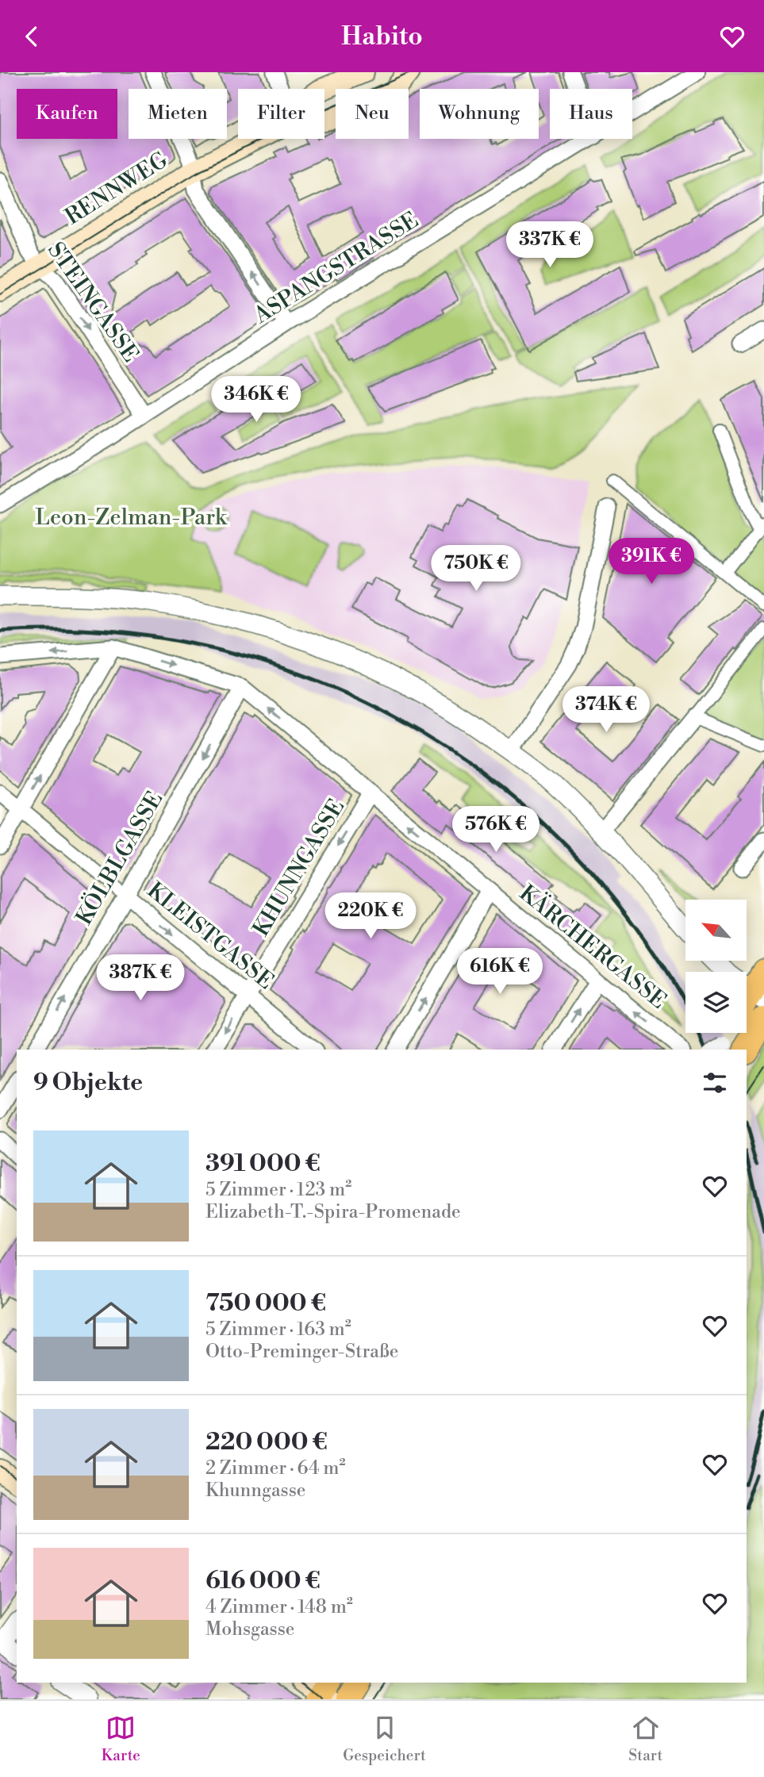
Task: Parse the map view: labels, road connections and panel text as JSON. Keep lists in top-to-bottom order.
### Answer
{
  "streets": {
    "main road": ["RENNWEG"],
    "street": [
      "ASPANGSTRASSE",
      "STEINGASSE",
      "KÖLBLGASSE",
      "KHUNNGASSE",
      "KLEISTGASSE",
      "KÄRCHERGASSE"
    ]
  },
  "crossings": [
    ["RENNWEG", "STEINGASSE"],
    ["ASPANGSTRASSE", "STEINGASSE"],
    ["KÖLBLGASSE", "KLEISTGASSE"],
    ["KÖLBLGASSE", "KÄRCHERGASSE"],
    ["KHUNNGASSE", "KLEISTGASSE"],
    ["KHUNNGASSE", "KÄRCHERGASSE"]
  ],
  "one_way": ["STEINGASSE", "KHUNNGASSE", "KLEISTGASSE"],
  "parks": ["Leon-Zelman-Park"],
  "north": "top left",
  "page": {
    "header": "Habito",
    "chip": [
      "Kaufen",
      "Mieten",
      "Filter",
      "Neu",
      "Wohnung",
      "Haus"
    ],
    "price": [
      "337K €",
      "346K €",
      "391K €",
      "750K €",
      "374K €",
      "576K €",
      "220K €",
      "616K €",
      "387K €"
    ],
    "heading": "9 Objekte",
    "list": [
      {
        "name": "391 000 €",
        "note": "5 Zimmer · 123 m² · Elizabeth-T.-Spira-Promenade"
      },
      {
        "name": "750 000 €",
        "note": "5 Zimmer · 163 m² · Otto-Preminger-Straße"
      },
      {
        "name": "220 000 €",
        "note": "2 Zimmer · 64 m² · Khunngasse"
      },
      {
        "name": "616 000 €",
        "note": "4 Zimmer · 148 m² · Mohsgasse"
      }
    ],
    "tabs": ["Karte", "Gespeichert", "Start"]
  }
}
